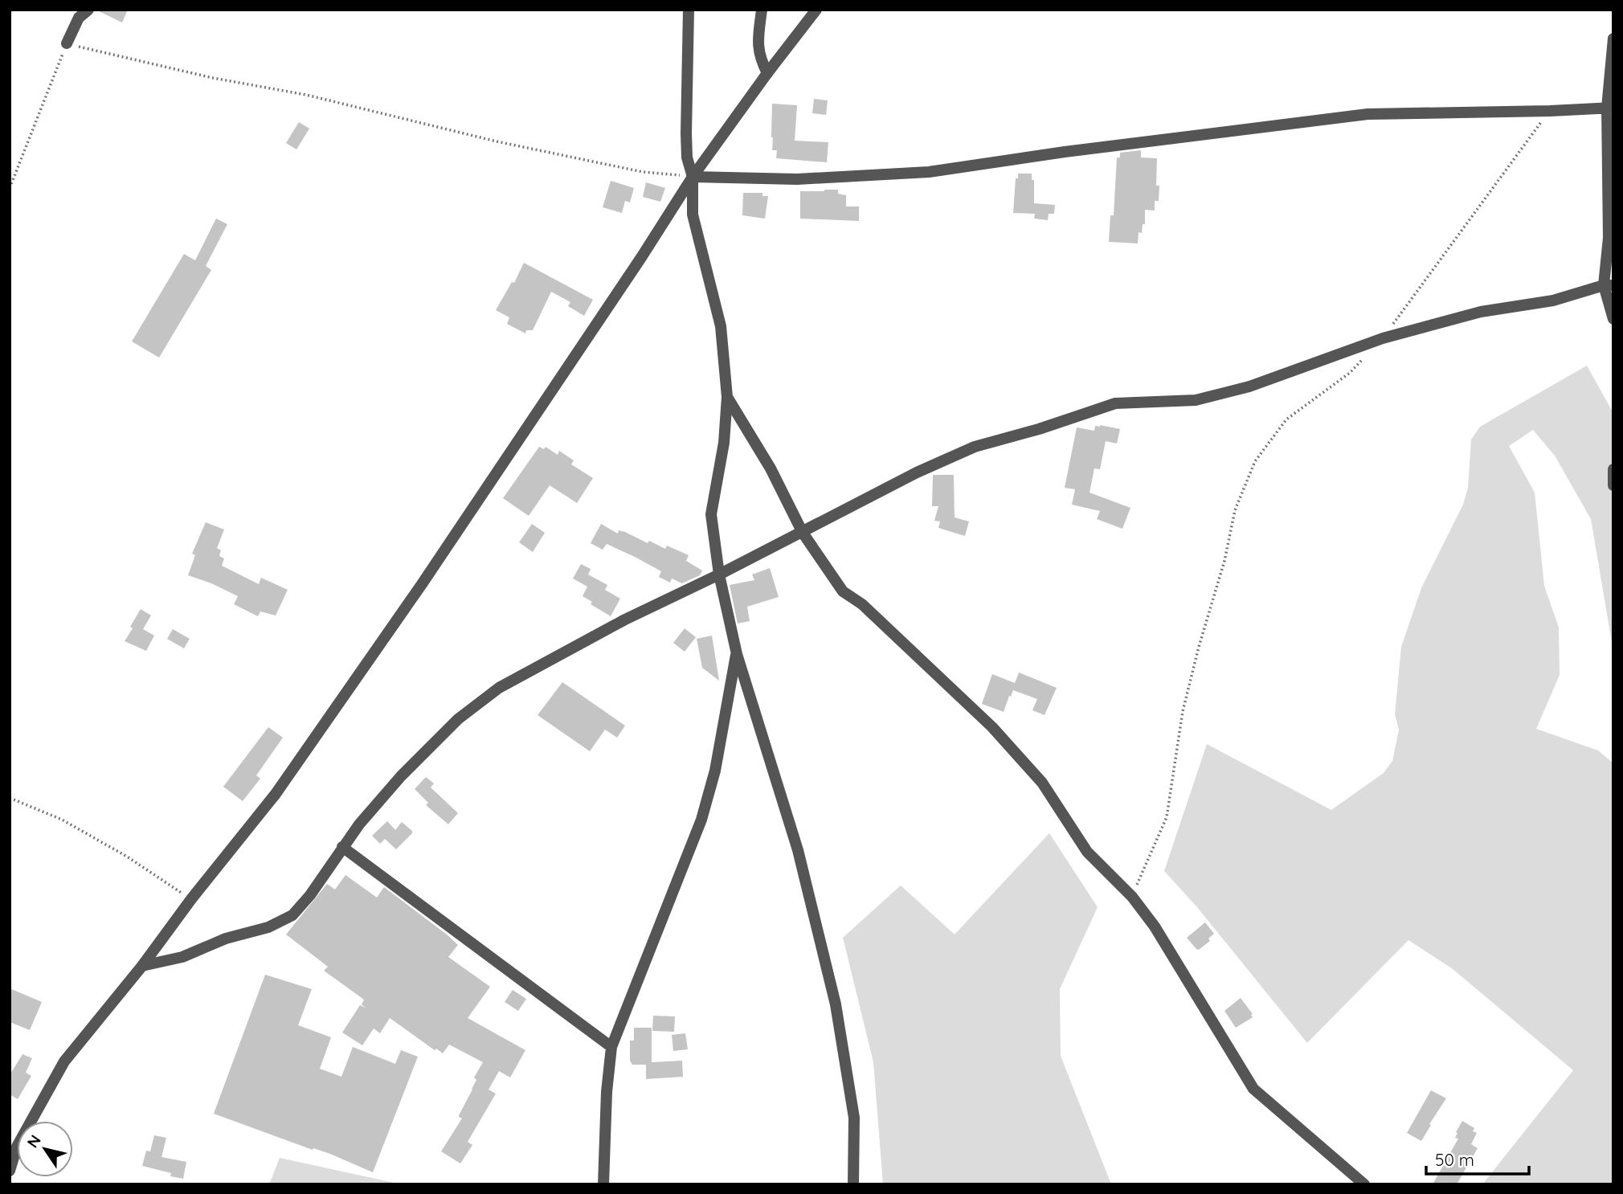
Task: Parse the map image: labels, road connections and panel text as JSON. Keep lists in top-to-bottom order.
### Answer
{
  "scale_bar": "50 m",
  "north": "top left"
}
